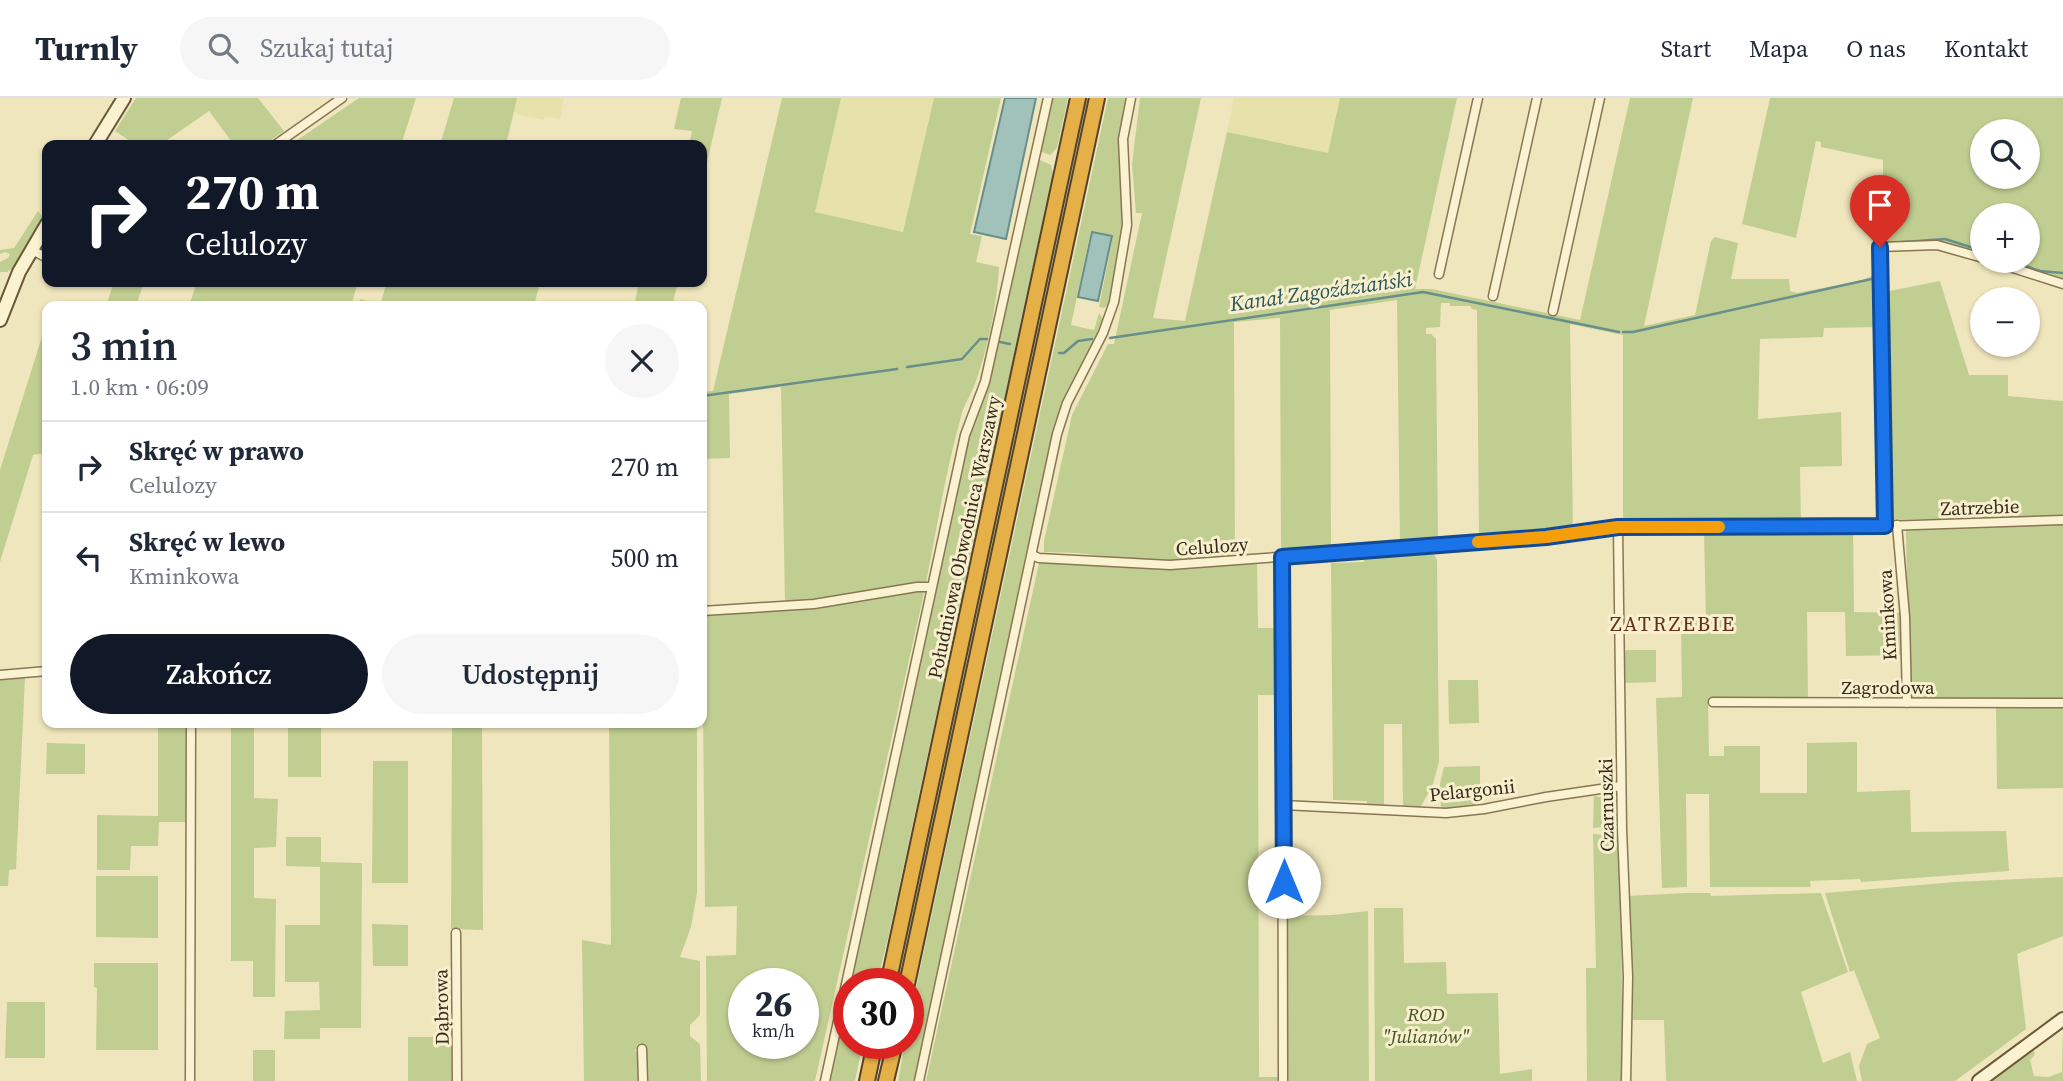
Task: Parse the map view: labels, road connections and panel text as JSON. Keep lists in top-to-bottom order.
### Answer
{
  "streets": {
    "highway": ["Południowa Obwodnica Warszawy"],
    "street": [
      "Zatrzebie",
      "Celulozy",
      "Kminkowa",
      "Zagrodowa",
      "Pelargonii",
      "Czarnuszki",
      "Dąbrowa"
    ]
  },
  "crossings": [
    ["Zatrzebie", "Celulozy"],
    ["Zatrzebie", "Kminkowa"],
    ["Celulozy", "Kminkowa"],
    ["Celulozy", "Czarnuszki"],
    ["Kminkowa", "Zagrodowa"],
    ["Pelargonii", "Czarnuszki"]
  ],
  "districts": ["ZATRZEBIE"],
  "water": ["Kanał Zagoździański"],
  "parks": ["ROD \"Julianów\""],
  "page": {
    "header": "Turnly",
    "search": "Szukaj tutaj",
    "nav": [
      "Start",
      "Mapa",
      "O nas",
      "Kontakt"
    ],
    "map_buttons": ["+", "−"],
    "turn": ["270 m", "Celulozy"],
    "heading": ["3 min", "1.0 km · 06:09"],
    "list": [
      {
        "name": "Skręć w prawo",
        "note": "Celulozy",
        "value": "270 m"
      },
      {
        "name": "Skręć w lewo",
        "note": "Kminkowa",
        "value": "500 m"
      }
    ],
    "buttons": ["Zakończ", "Udostępnij"],
    "speed": "26 km/h",
    "limit": "30"
  }
}
